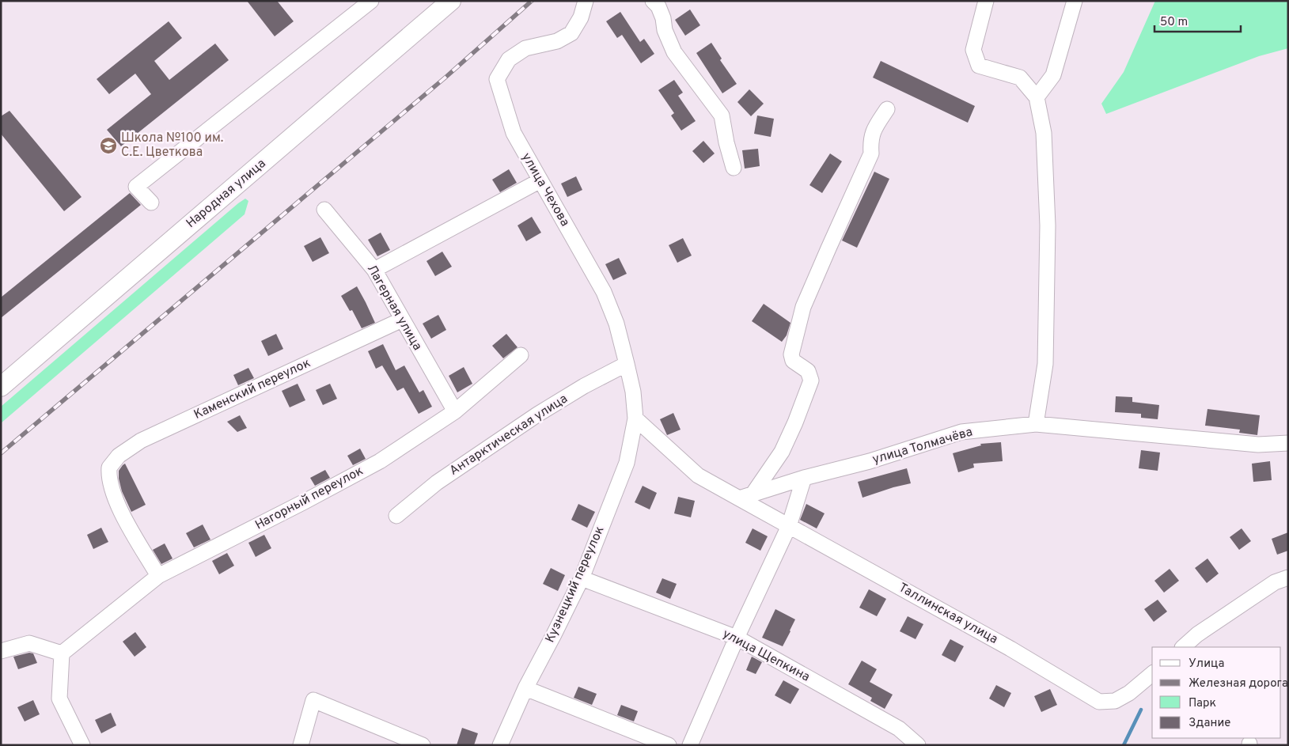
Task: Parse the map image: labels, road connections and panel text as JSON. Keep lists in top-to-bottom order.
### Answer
{
  "streets": {
    "main road": ["Народная улица"],
    "street": [
      "улица Чехова",
      "Лагерная улица",
      "Каменский переулок",
      "Антарктическая улица",
      "улица Толмачёва",
      "Нагорный переулок",
      "Кузнецкий переулок",
      "Таллинская улица",
      "улица Щепкина"
    ]
  },
  "crossings": [
    ["улица Чехова", "Антарктическая улица"],
    ["улица Чехова", "Кузнецкий переулок"],
    ["Лагерная улица", "Каменский переулок"],
    ["Лагерная улица", "Нагорный переулок"],
    ["Каменский переулок", "Нагорный переулок"],
    ["улица Толмачёва", "Таллинская улица"],
    ["Кузнецкий переулок", "улица Щепкина"]
  ],
  "places": {
    "school or university": ["Школа №100 им. С.Е. Цветкова"]
  },
  "legend": [
    "Улица",
    "Железная дорога",
    "Парк",
    "Здание"
  ],
  "scale_bar": "50 m"
}
